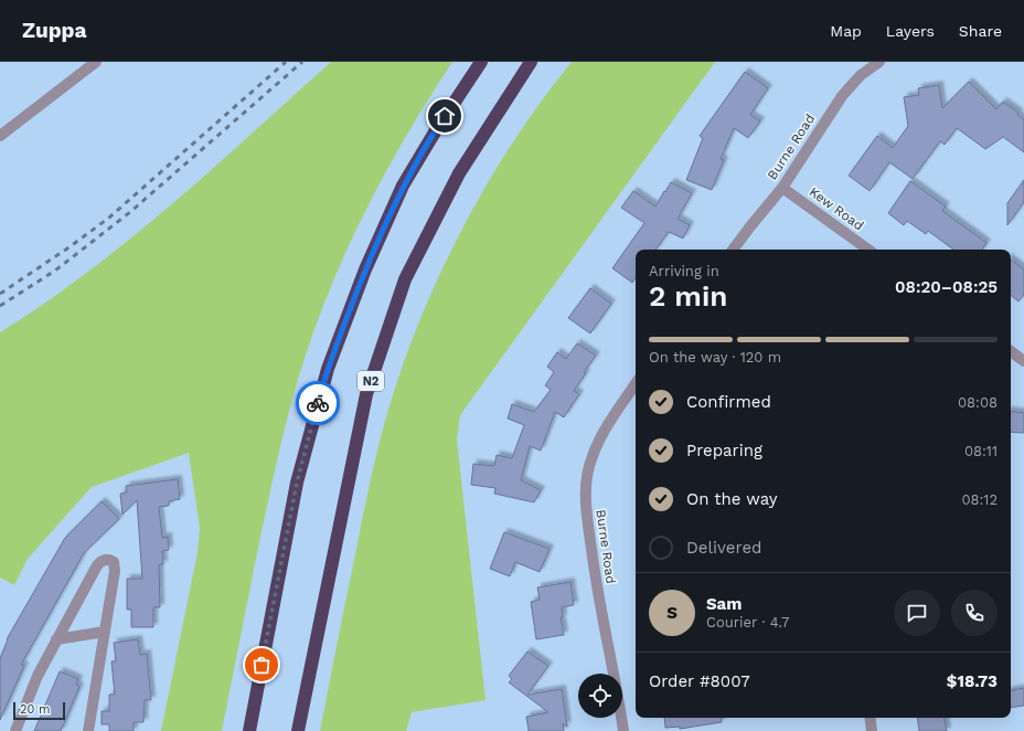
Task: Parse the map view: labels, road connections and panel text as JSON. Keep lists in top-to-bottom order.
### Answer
{
  "streets": {
    "highway": ["N2"],
    "street": ["Burne Road", "Kew Road"]
  },
  "crossings": [
    ["Burne Road", "Kew Road"]
  ],
  "scale_bar": "20 m",
  "page": {
    "header": "Zuppa",
    "nav": ["Map", "Layers", "Share"],
    "heading": ["2 min", "Arriving in", "08:20–08:25"],
    "panel": [
      "Sam",
      "Courier · 4.7",
      "Order #8007",
      "$18.73"
    ],
    "bar": "On the way · 120 m",
    "list": [
      ["Confirmed", "08:08"],
      ["Preparing", "08:11"],
      ["On the way", "08:12"],
      "Delivered"
    ],
    "round": "S",
    "scale": "20 m"
  }
}
